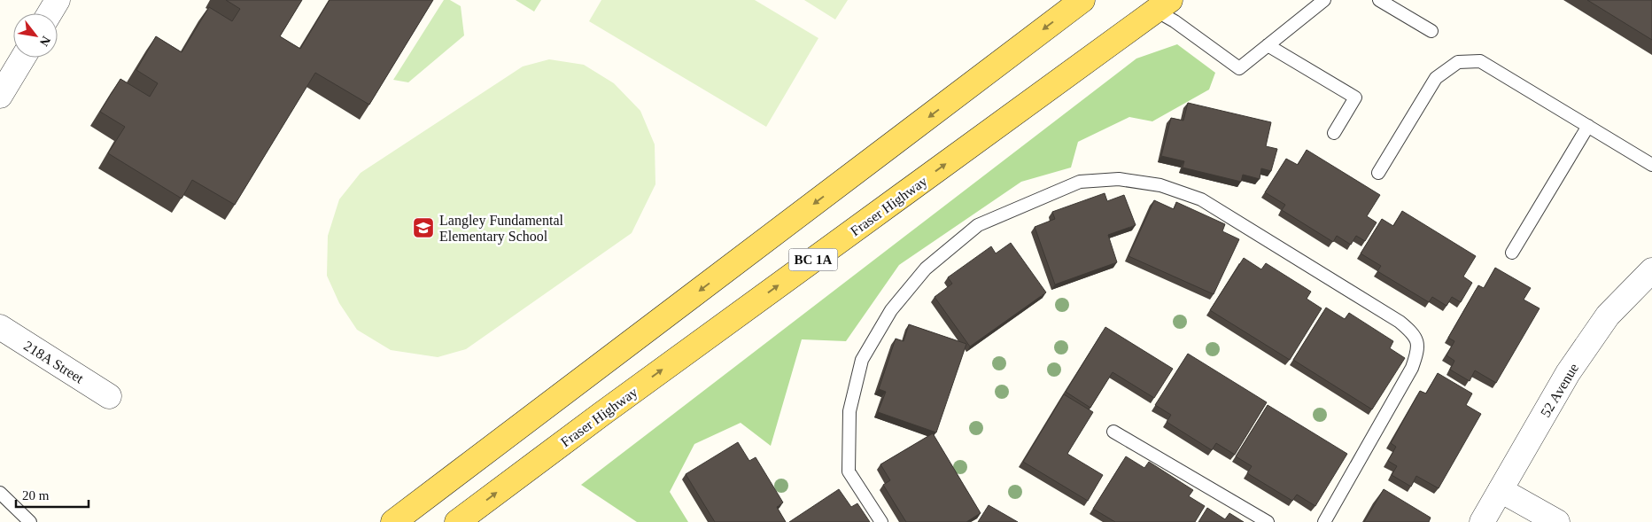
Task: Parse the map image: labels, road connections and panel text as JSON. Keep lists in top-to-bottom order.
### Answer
{
  "streets": {
    "main road": ["Fraser Highway", "BC 1A"],
    "street": ["218A Street", "52 Avenue"]
  },
  "places": {
    "school or university": ["Langley Fundamental Elementary School"]
  },
  "scale_bar": "20 m",
  "north": "bottom right"
}
